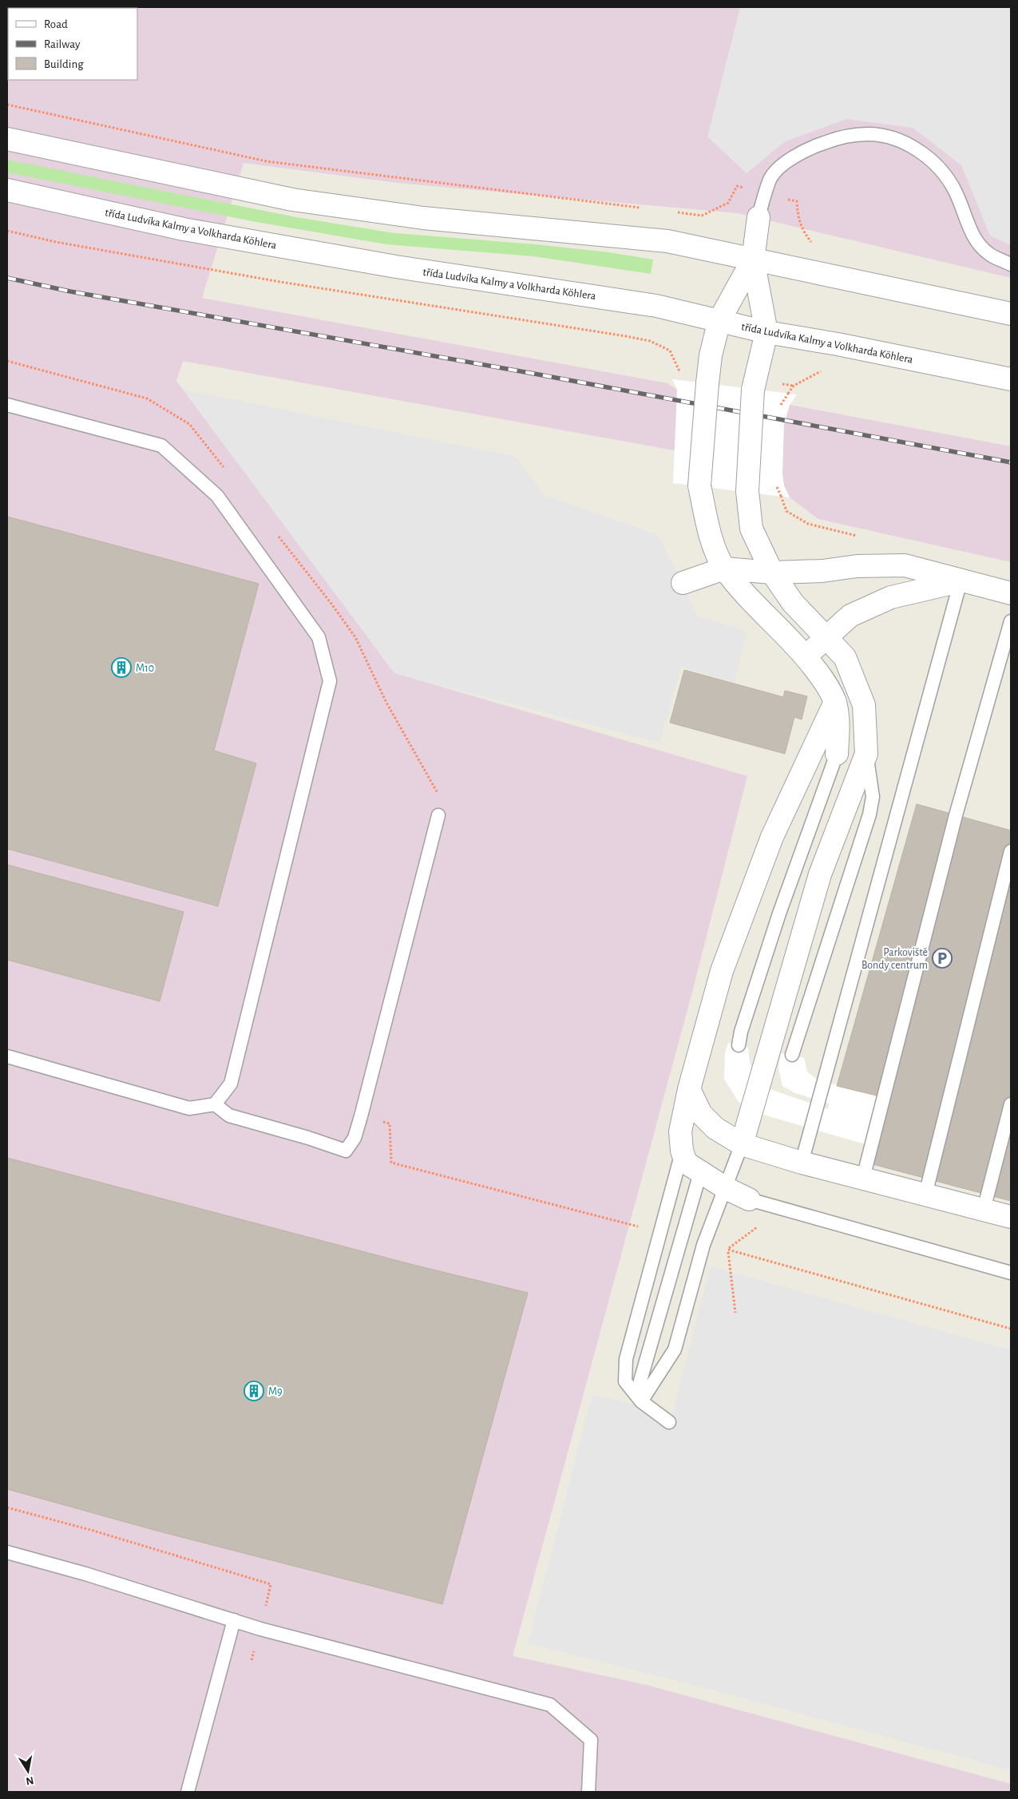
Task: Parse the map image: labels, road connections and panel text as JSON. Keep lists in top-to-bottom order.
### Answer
{
  "streets": {
    "street": ["třída Ludvíka Kalmy a Volkharda Köhlera"]
  },
  "places": {
    "building": ["M10", "M9"],
    "parking": ["Parkoviště Bondy centrum"]
  },
  "legend": ["Road", "Railway", "Building"],
  "north": "bottom"
}
